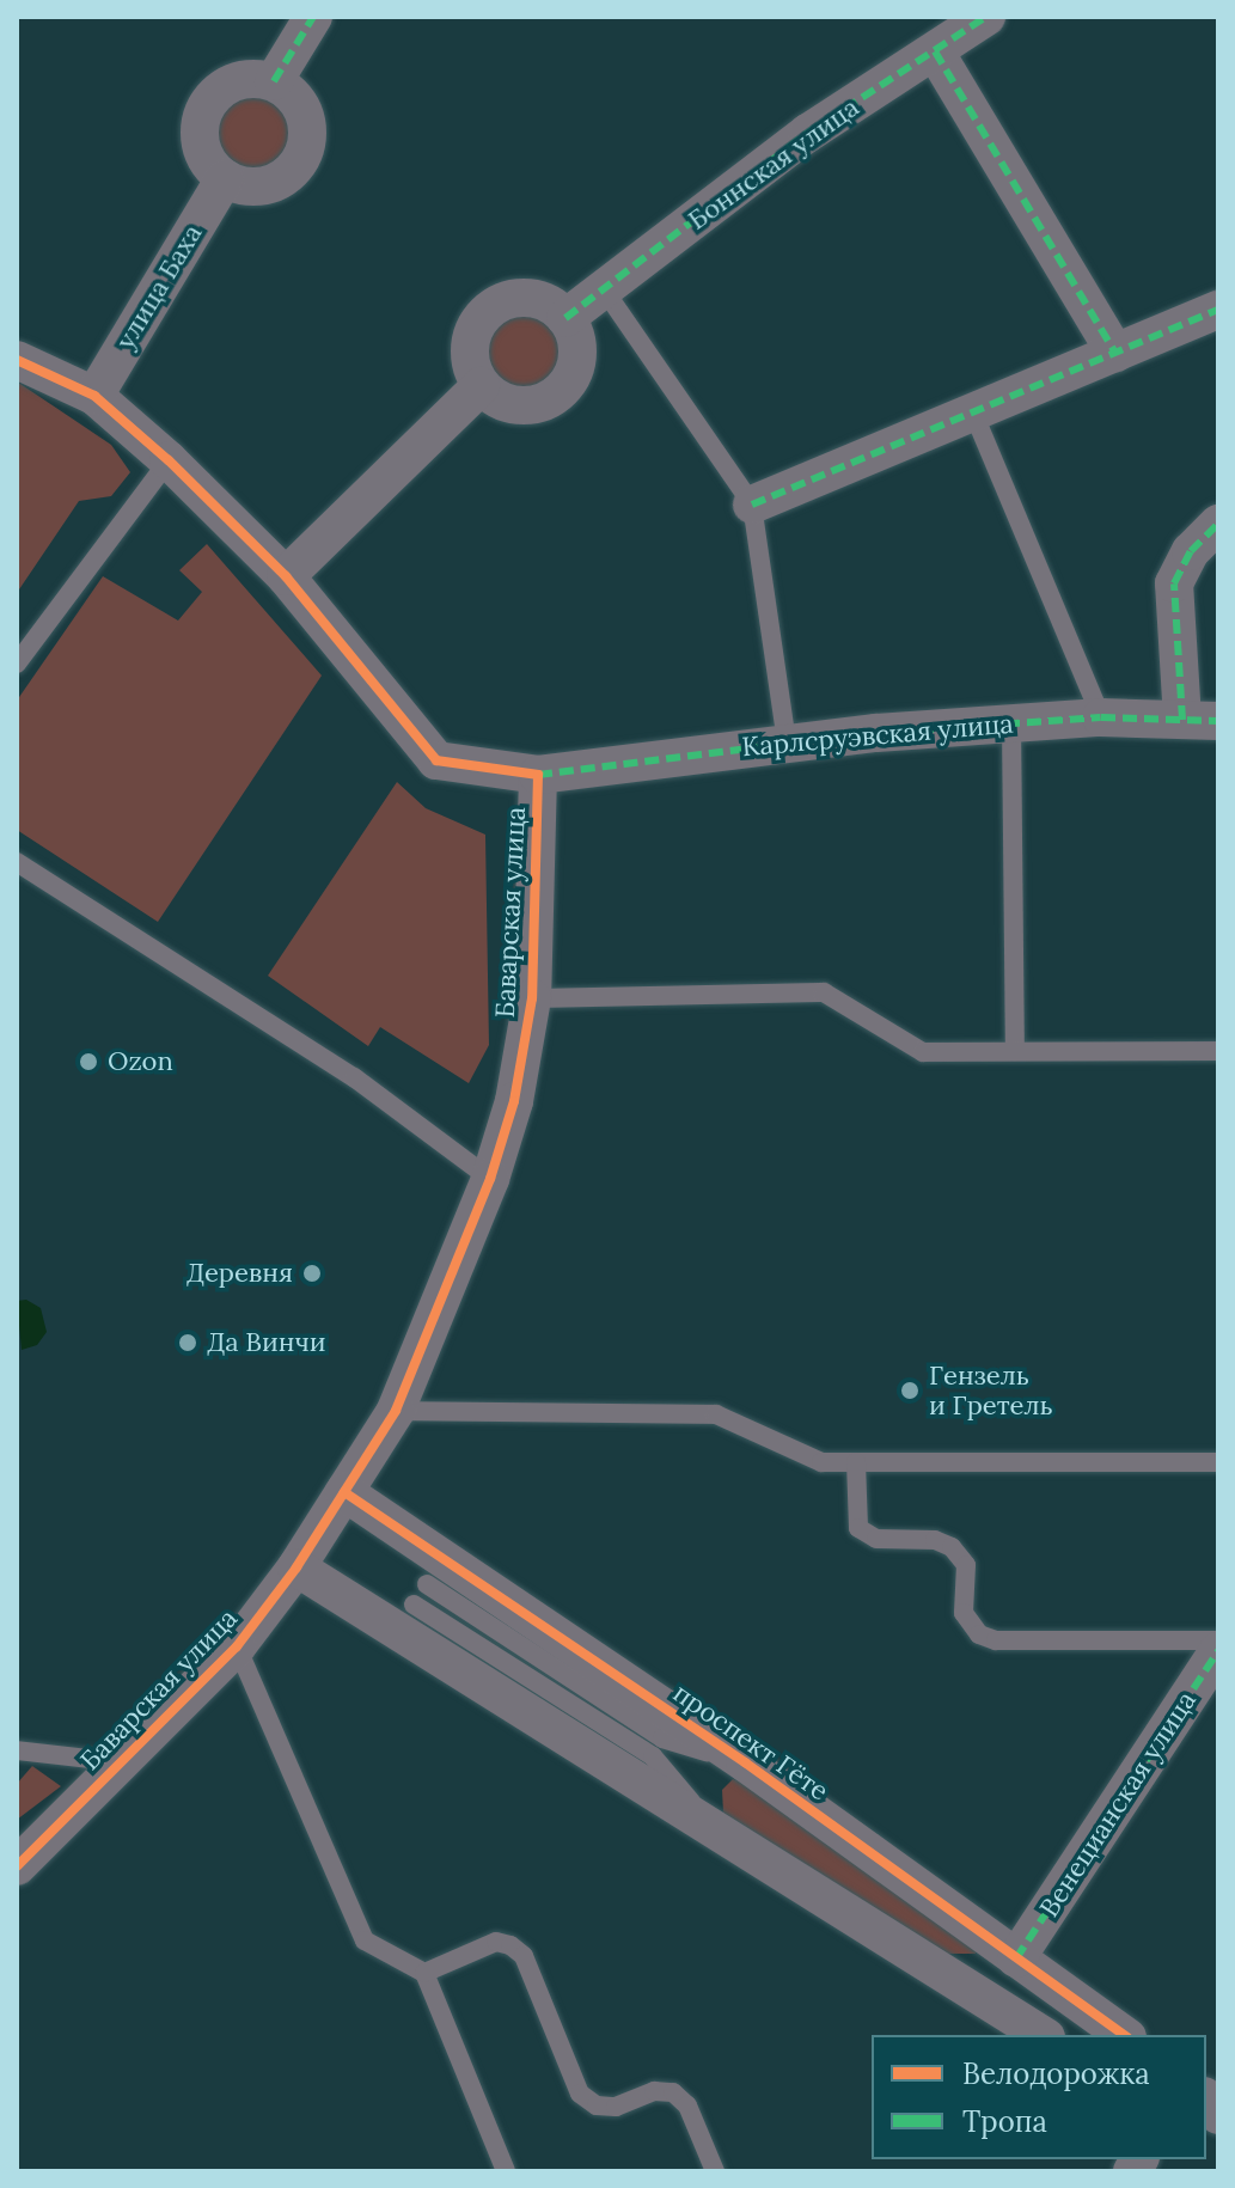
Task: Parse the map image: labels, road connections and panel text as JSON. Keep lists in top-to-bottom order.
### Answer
{
  "streets": {
    "street": [
      "Боннская улица",
      "улица Баха",
      "Карлсруэвская улица",
      "Баварская улица",
      "проспект Гёте",
      "Венецианская улица"
    ]
  },
  "crossings": [
    ["улица Баха", "Баварская улица"],
    ["Карлсруэвская улица", "Баварская улица"],
    ["Баварская улица", "проспект Гёте"],
    ["проспект Гёте", "Венецианская улица"]
  ],
  "places": [
    "Ozon",
    "Деревня",
    "Да Винчи",
    "Гензель и Гретель"
  ],
  "legend": ["Велодорожка", "Тропа"]
}
